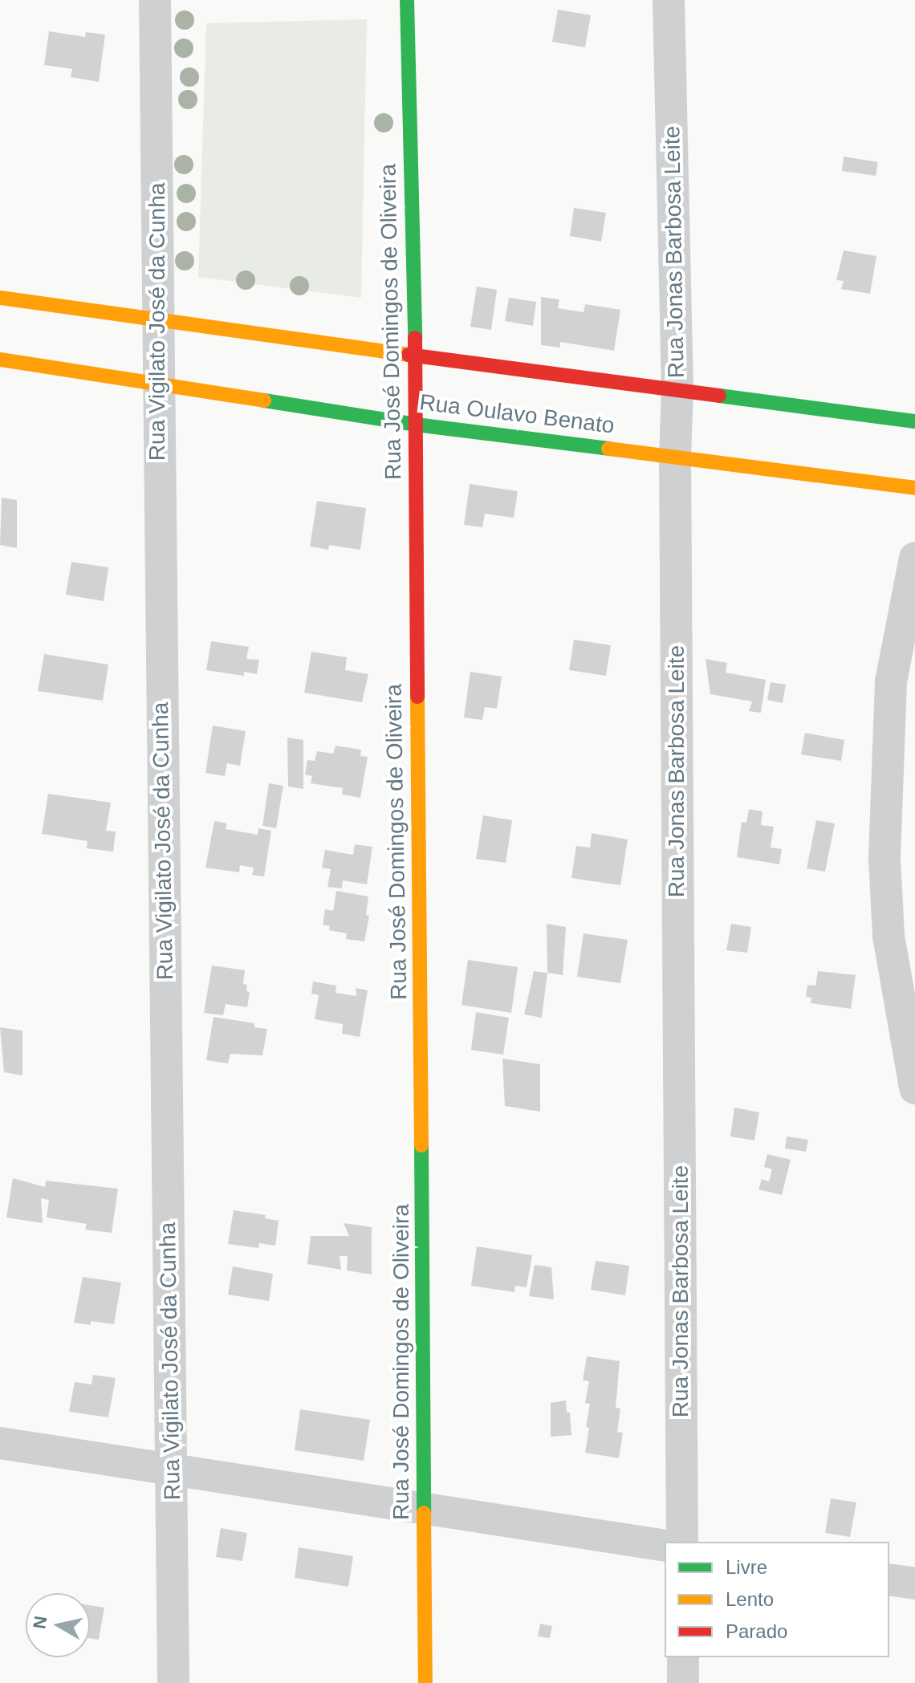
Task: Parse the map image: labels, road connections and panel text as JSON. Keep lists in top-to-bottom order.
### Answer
{
  "streets": {
    "street": [
      "Rua Jonas Barbosa Leite",
      "Rua Vigilato José da Cunha",
      "Rua José Domingos de Oliveira",
      "Rua Oulavo Benato"
    ]
  },
  "crossings": [
    ["Rua Jonas Barbosa Leite", "Rua Oulavo Benato"],
    ["Rua Vigilato José da Cunha", "Rua Oulavo Benato"],
    ["Rua José Domingos de Oliveira", "Rua Oulavo Benato"]
  ],
  "legend": ["Livre", "Lento", "Parado"],
  "north": "left"
}
